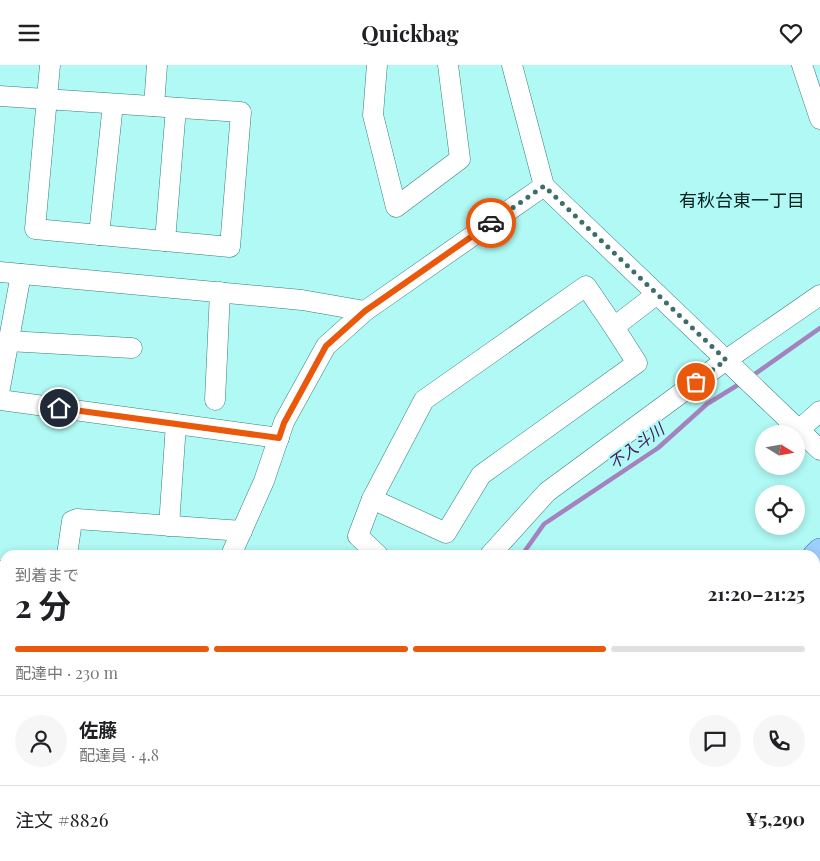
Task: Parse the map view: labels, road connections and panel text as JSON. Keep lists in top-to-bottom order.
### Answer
{
  "districts": ["有秋台東一丁目"],
  "water": ["不入斗川"],
  "north": "right",
  "page": {
    "header": "Quickbag",
    "heading": ["2 分", "到着まで", "21:20–21:25"],
    "panel": [
      "佐藤",
      "配達員 · 4.8",
      "注文 #8826",
      "¥5,290"
    ],
    "bar": "配達中 · 230 m"
  }
}
